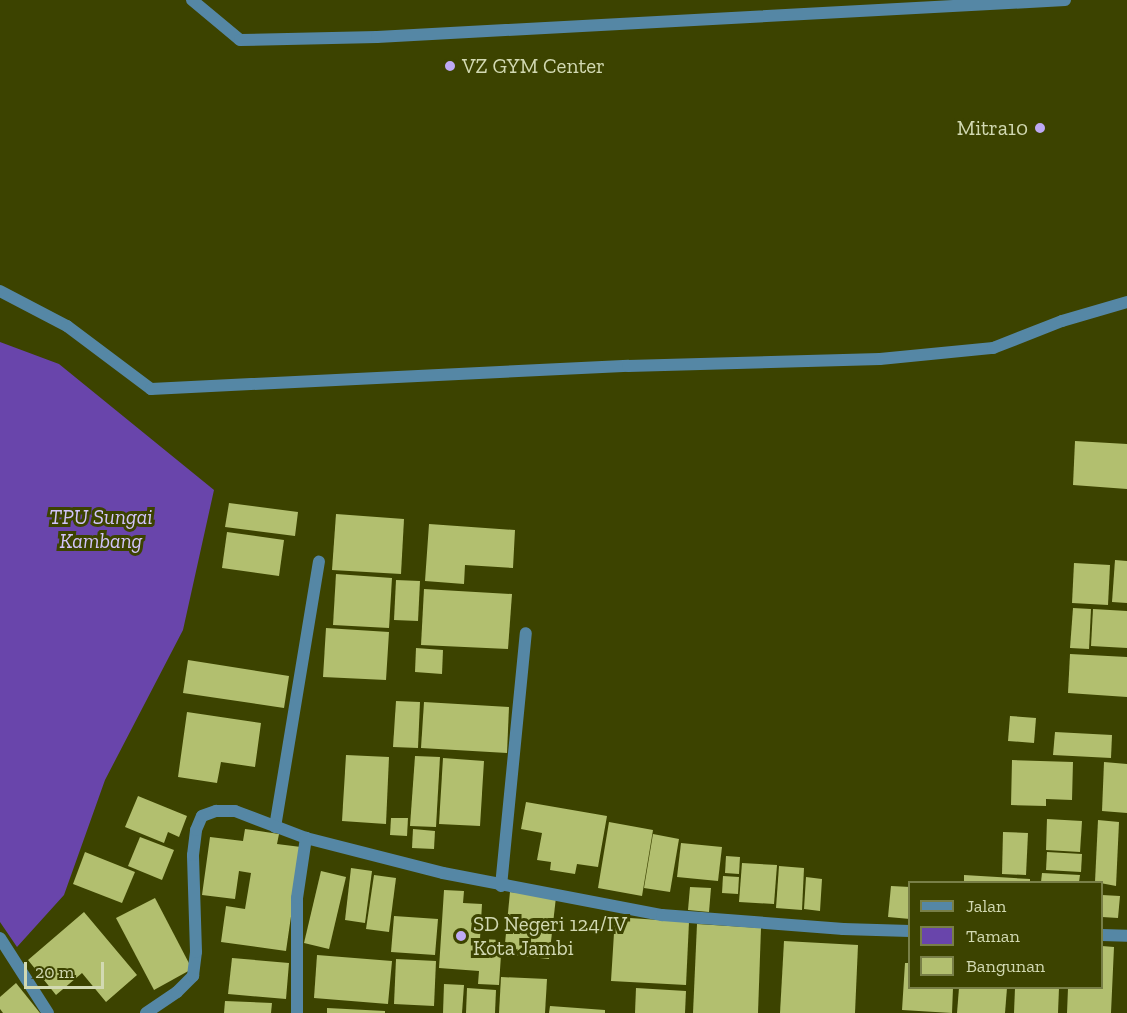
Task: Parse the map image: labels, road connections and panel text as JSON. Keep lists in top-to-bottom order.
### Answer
{
  "parks": ["TPU Sungai Kambang"],
  "places": ["VZ GYM Center", "Mitra10", "SD Negeri 124/IV Kota Jambi"],
  "legend": ["Jalan", "Taman", "Bangunan"],
  "scale_bar": "20 m"
}
